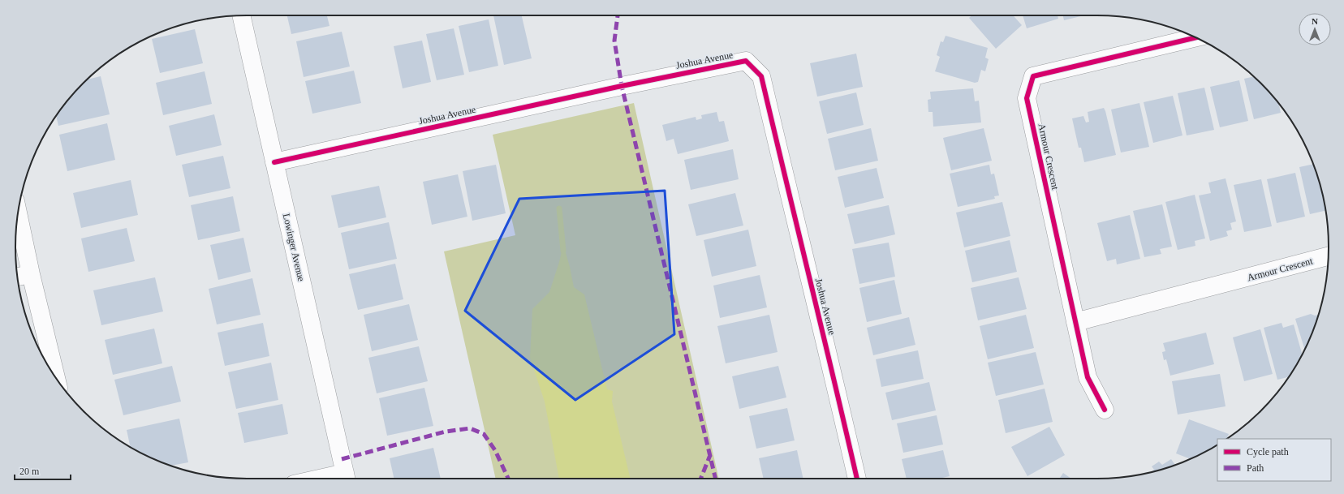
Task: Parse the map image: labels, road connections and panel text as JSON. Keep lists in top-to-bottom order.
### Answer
{
  "streets": {
    "street": ["Joshua Avenue", "Armour Crescent", "Lowinger Avenue"]
  },
  "crossings": [
    ["Joshua Avenue", "Lowinger Avenue"]
  ],
  "legend": ["Cycle path", "Path"],
  "scale_bar": "20 m",
  "north": "top"
}
